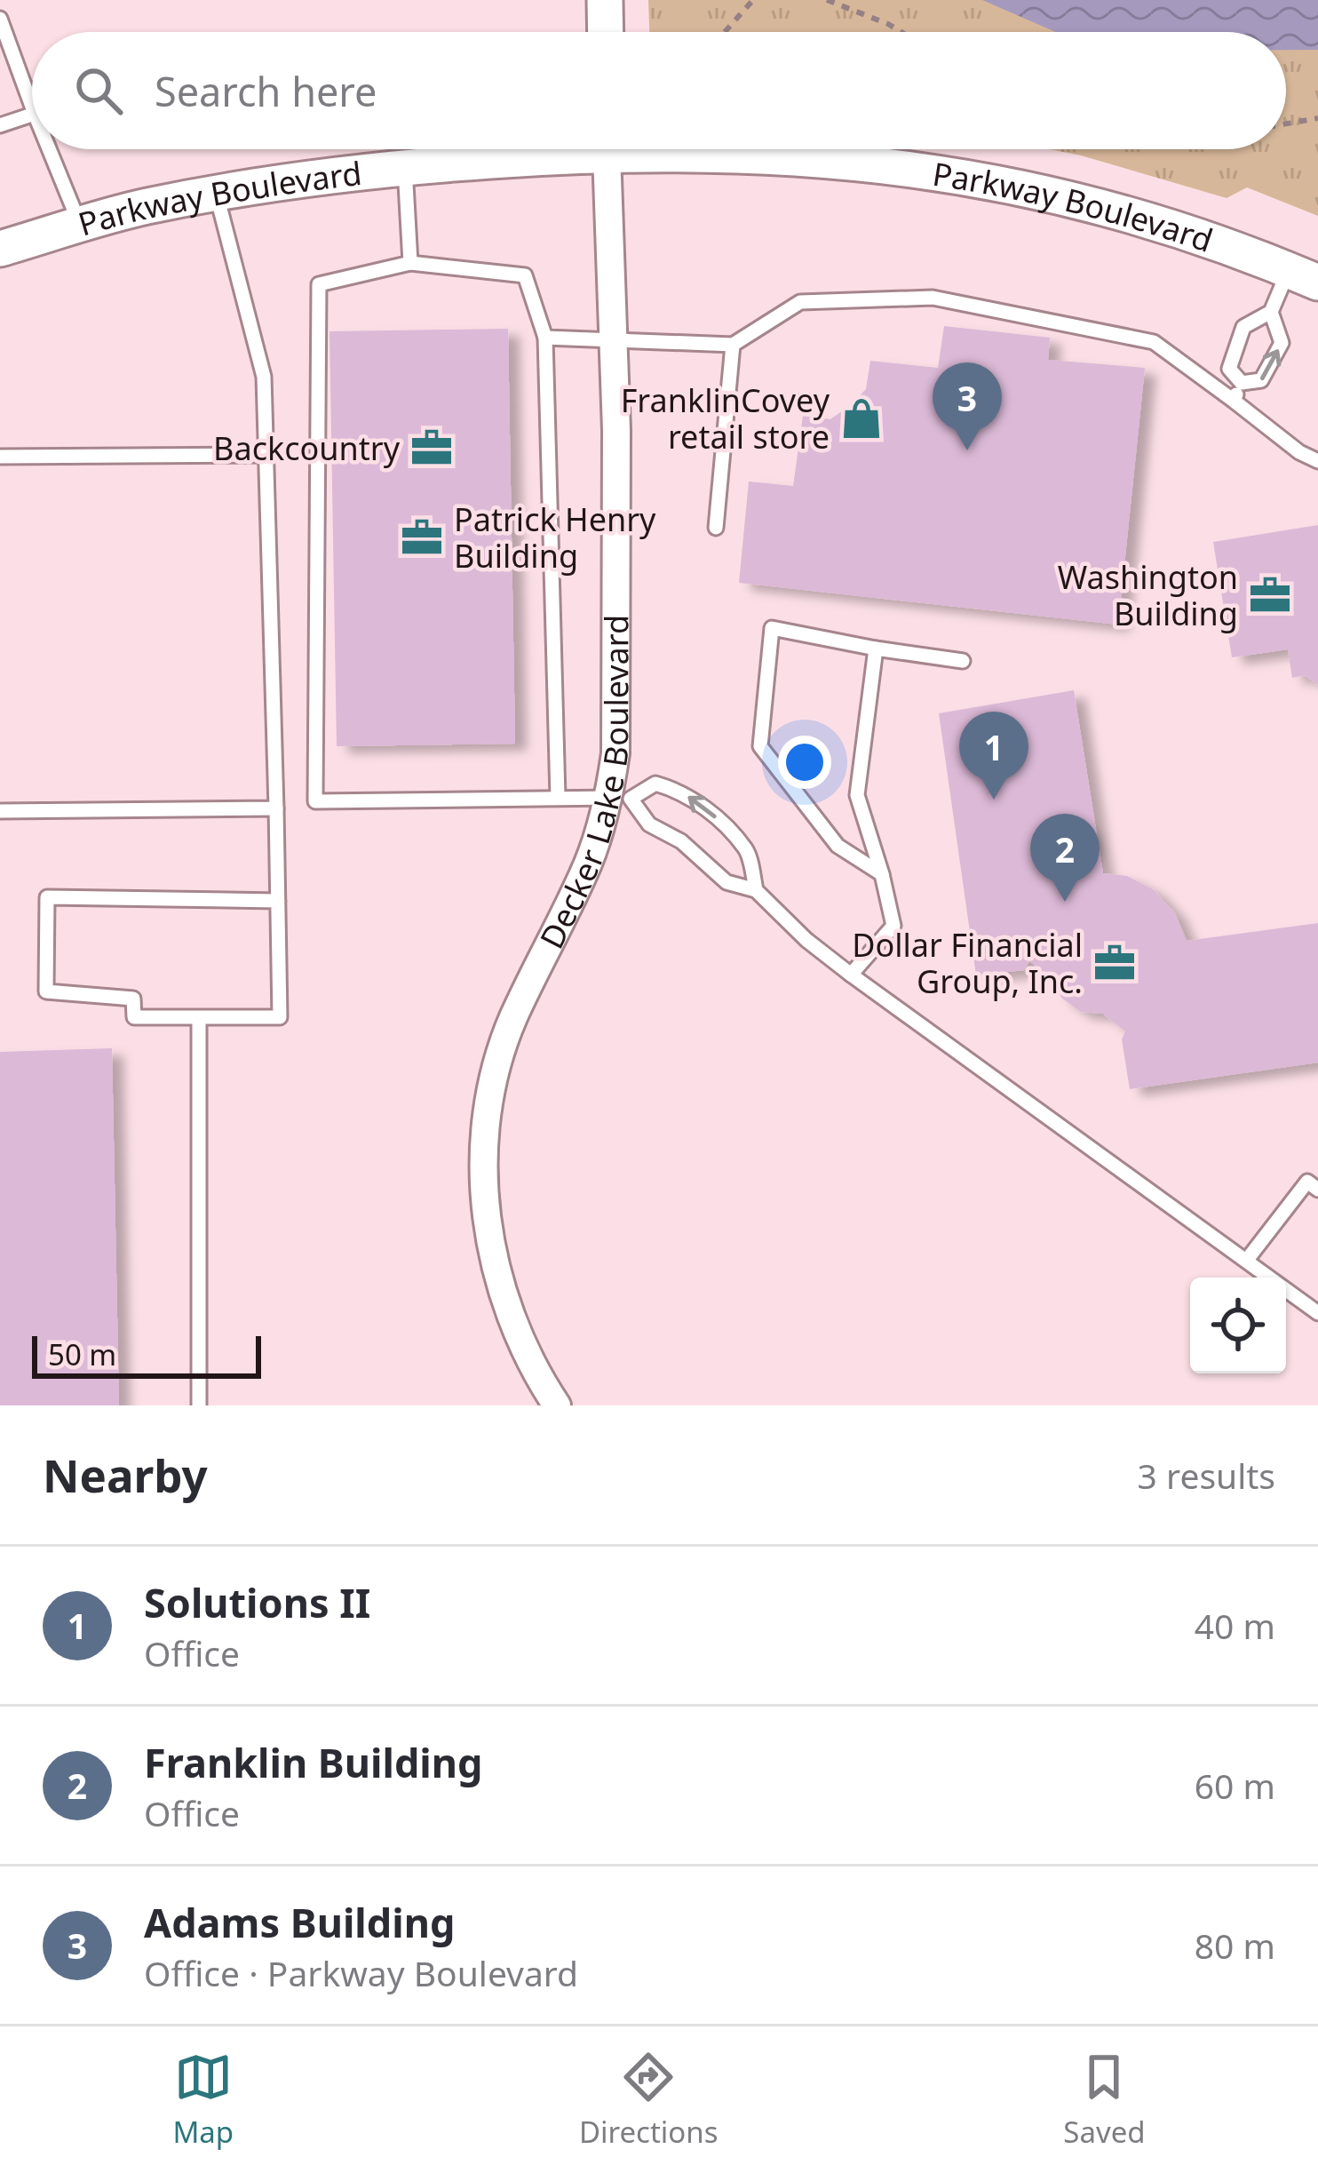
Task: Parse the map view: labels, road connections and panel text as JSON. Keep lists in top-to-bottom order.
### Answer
{
  "streets": {
    "street": ["Parkway Boulevard", "Decker Lake Boulevard"]
  },
  "places": {
    "shop": ["FranklinCovey retail store"],
    "office": [
      "Backcountry",
      "Patrick Henry Building",
      "Washington Building",
      "Dollar Financial Group, Inc."
    ]
  },
  "scale_bar": "50 m",
  "page": {
    "search": "Search here",
    "pins": ["3", "1", "2"],
    "scale": "50 m",
    "heading": ["Nearby", "3 results"],
    "list": [
      {
        "mark": "1",
        "name": "Solutions II",
        "note": "Office",
        "value": "40 m"
      },
      {
        "mark": "2",
        "name": "Franklin Building",
        "note": "Office",
        "value": "60 m"
      },
      {
        "mark": "3",
        "name": "Adams Building",
        "note": "Office · Parkway Boulevard",
        "value": "80 m"
      }
    ],
    "nav": ["Map", "Directions", "Saved"]
  }
}
